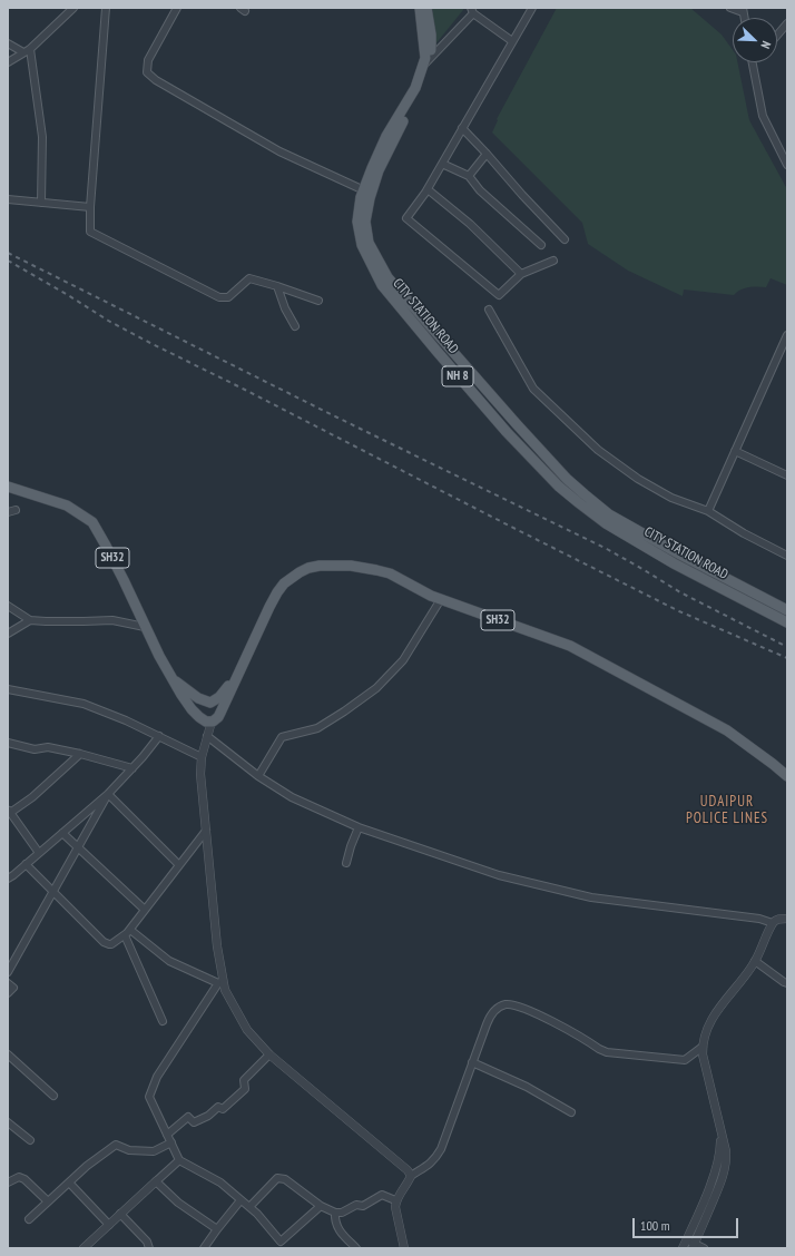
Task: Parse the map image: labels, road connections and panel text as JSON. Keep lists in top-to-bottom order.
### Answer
{
  "streets": {
    "main road": ["CITY STATION ROAD", "NH 8", "SH32"]
  },
  "districts": ["UDAIPUR POLICE LINES"],
  "scale_bar": "100 m",
  "north": "bottom right"
}
